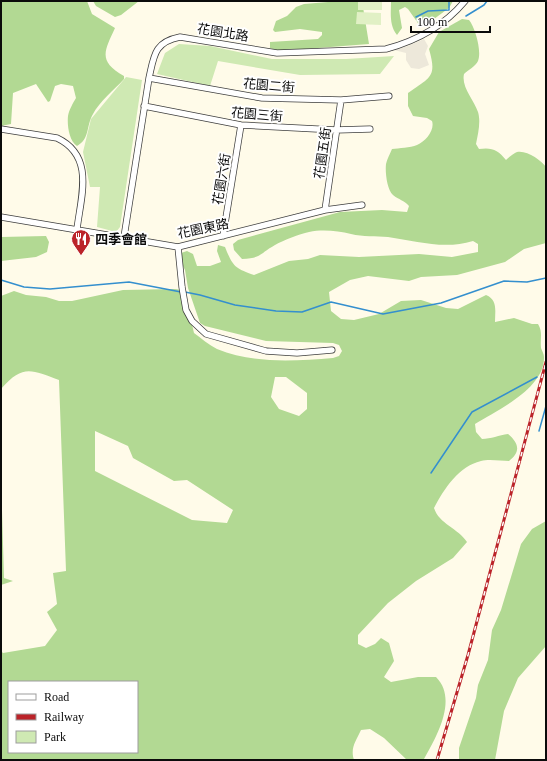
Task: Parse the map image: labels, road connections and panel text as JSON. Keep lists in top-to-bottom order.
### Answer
{
  "streets": {
    "street": [
      "花園北路",
      "花園二街",
      "花園三街",
      "花園五街",
      "花園六街",
      "花園東路"
    ]
  },
  "crossings": [
    ["花園北路", "花園二街"],
    ["花園北路", "花園三街"],
    ["花園北路", "花園東路"],
    ["花園二街", "花園五街"],
    ["花園三街", "花園五街"],
    ["花園三街", "花園六街"],
    ["花園五街", "花園東路"],
    ["花園六街", "花園東路"]
  ],
  "places": {
    "restaurant": ["四季會館"]
  },
  "legend": ["Road", "Railway", "Park"],
  "scale_bar": "100 m"
}
